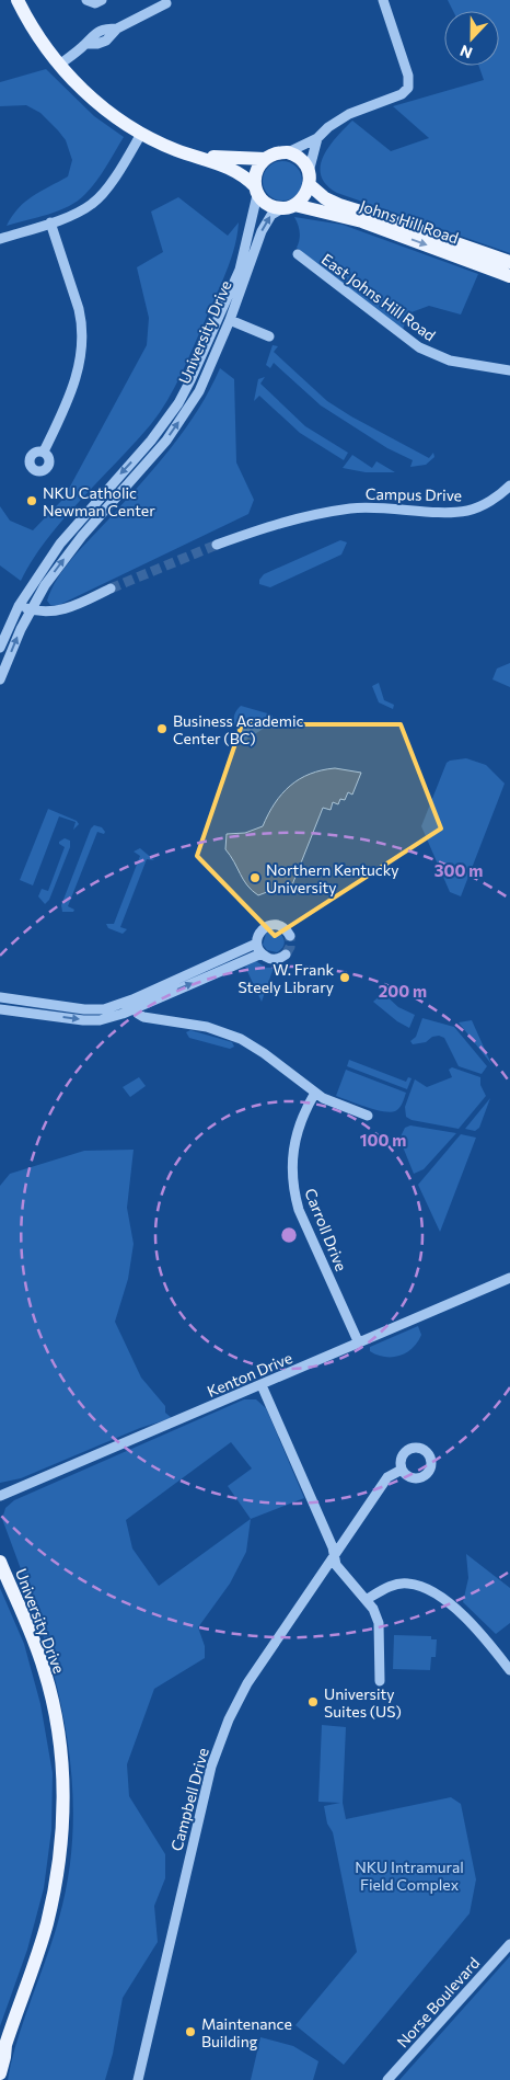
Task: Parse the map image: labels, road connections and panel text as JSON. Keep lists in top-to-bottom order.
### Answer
{
  "streets": {
    "main road": ["Johns Hill Road", "University Drive"],
    "street": [
      "East Johns Hill Road",
      "Campus Drive",
      "Carroll Drive",
      "Kenton Drive",
      "Campbell Drive",
      "Norse Boulevard"
    ]
  },
  "crossings": [
    ["Johns Hill Road", "University Drive"],
    ["Carroll Drive", "Kenton Drive"]
  ],
  "parks": ["NKU Intramural Field Complex"],
  "places": [
    "NKU Catholic Newman Center",
    "Business Academic Center (BC)",
    "Northern Kentucky University",
    "W. Frank Steely Library",
    "University Suites (US)",
    "Maintenance Building"
  ],
  "north": "bottom",
  "rings": ["300 m", "200 m", "100 m"]
}
